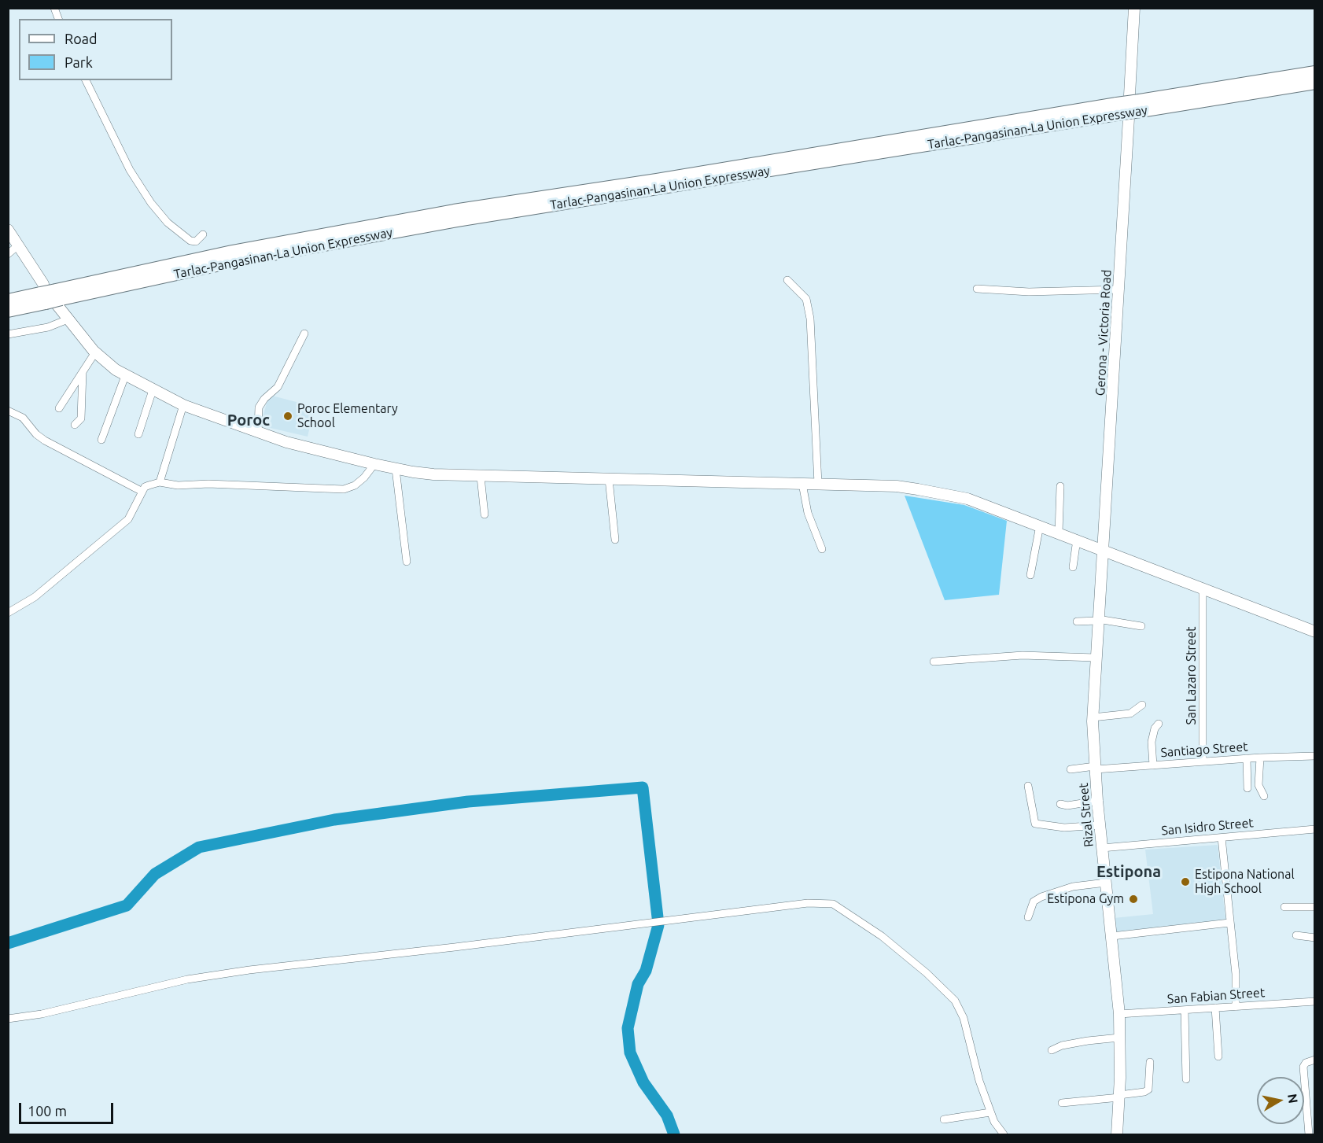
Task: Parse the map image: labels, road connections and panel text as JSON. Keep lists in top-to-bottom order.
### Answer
{
  "streets": {
    "highway": ["Tarlac-Pangasinan-La Union Expressway"],
    "street": [
      "Gerona - Victoria Road",
      "San Lazaro Street",
      "Santiago Street",
      "Rizal Street",
      "San Isidro Street",
      "San Fabian Street"
    ]
  },
  "crossings": [
    ["Tarlac-Pangasinan-La Union Expressway", "Gerona - Victoria Road"],
    ["Gerona - Victoria Road", "Rizal Street"],
    ["San Lazaro Street", "Santiago Street"],
    ["Santiago Street", "Rizal Street"],
    ["Rizal Street", "San Isidro Street"],
    ["Rizal Street", "San Fabian Street"]
  ],
  "districts": ["Poroc", "Estipona"],
  "places": ["Poroc Elementary School", "Estipona National High School", "Estipona Gym"],
  "legend": ["Road", "Park"],
  "scale_bar": "100 m",
  "north": "right"
}
